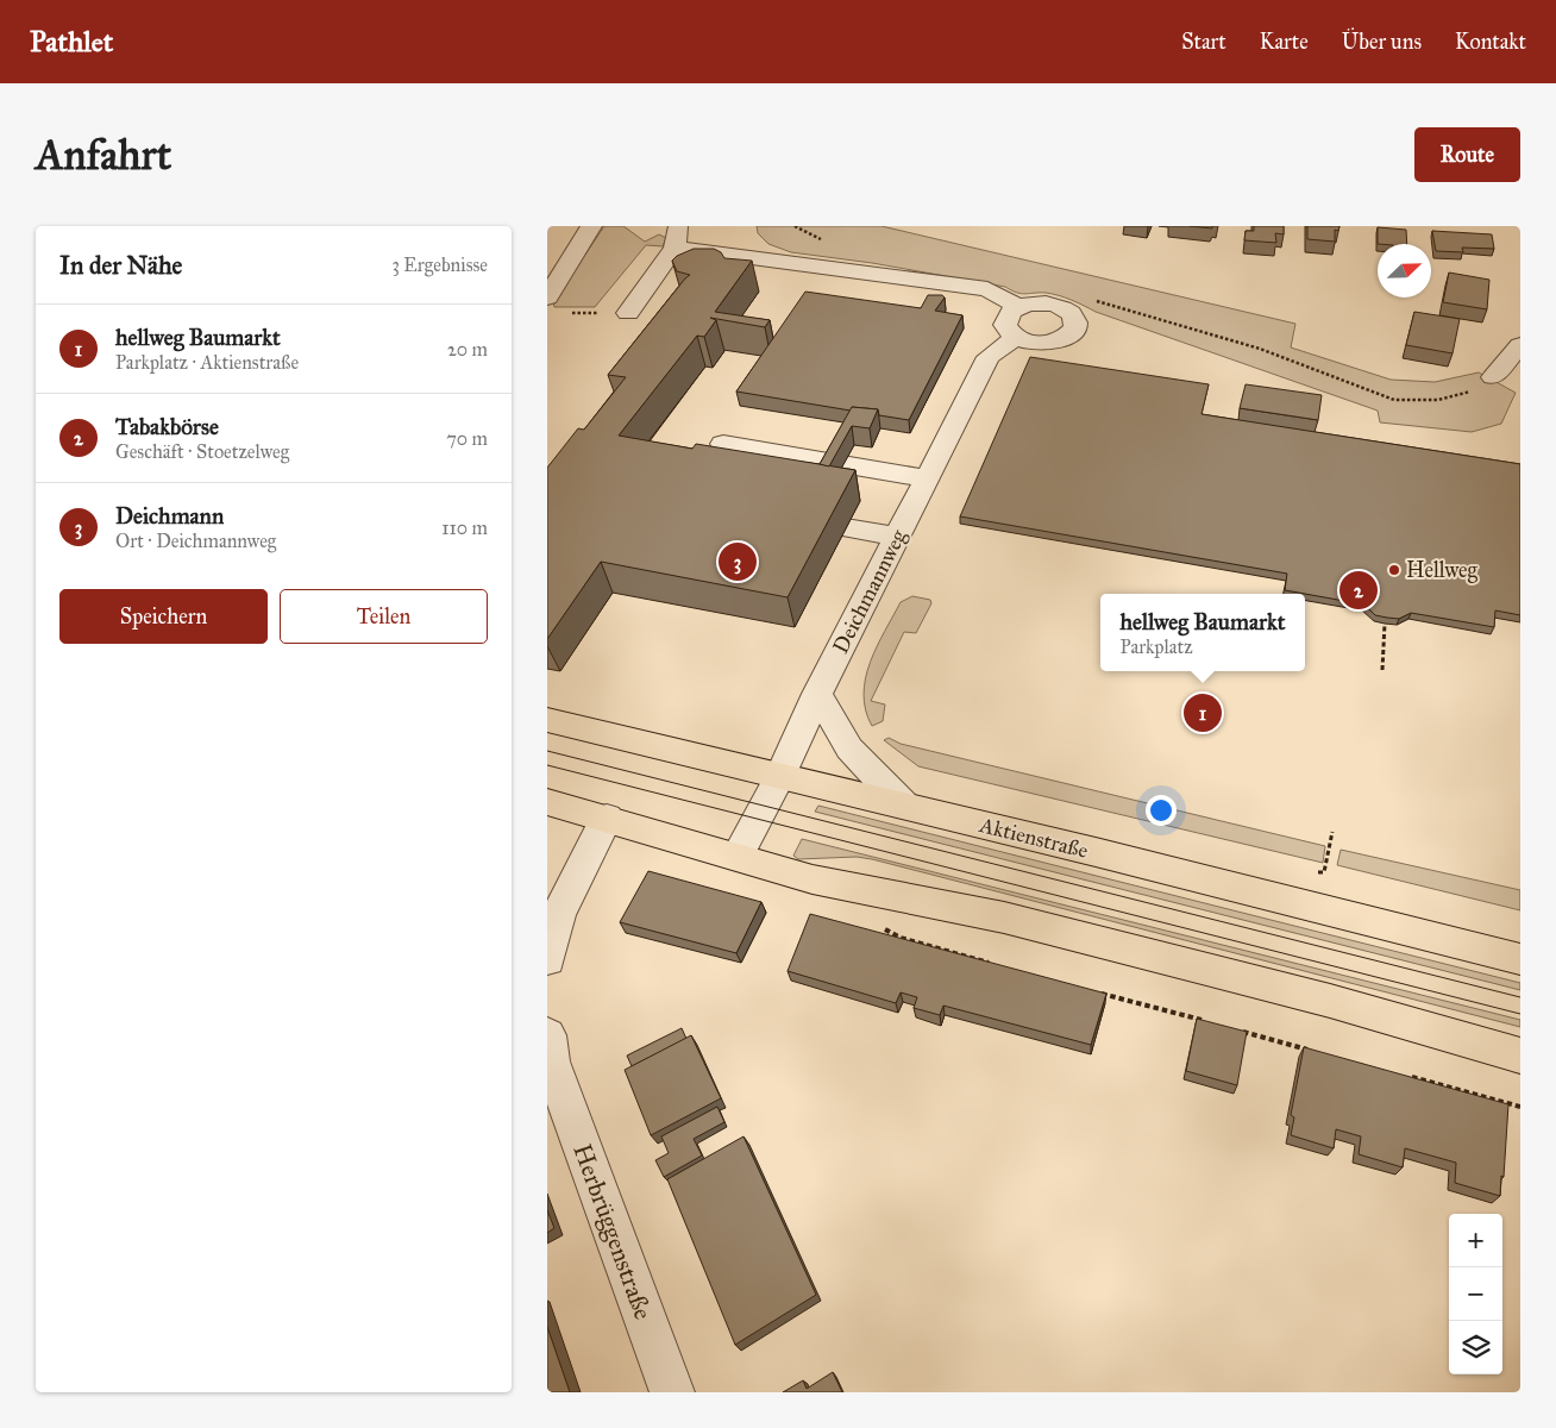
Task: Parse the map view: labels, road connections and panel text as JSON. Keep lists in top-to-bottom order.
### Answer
{
  "streets": {
    "main road": ["Aktienstraße"],
    "street": ["Deichmannweg", "Herbrüggenstraße"]
  },
  "crossings": [
    ["Deichmannweg", "Aktienstraße"]
  ],
  "places": ["Hellweg"],
  "north": "top right",
  "page": {
    "header": "Pathlet",
    "nav": [
      "Start",
      "Karte",
      "Über uns",
      "Kontakt"
    ],
    "buttons": [
      "Route",
      ["Speichern", "Teilen"]
    ],
    "title": "Anfahrt",
    "heading": ["In der Nähe", "3 Ergebnisse"],
    "list": [
      {
        "mark": "1",
        "name": "hellweg Baumarkt",
        "note": "Parkplatz · Aktienstraße",
        "value": "20 m"
      },
      {
        "mark": "2",
        "name": "Tabakbörse",
        "note": "Geschäft · Stoetzelweg",
        "value": "70 m"
      },
      {
        "mark": "3",
        "name": "Deichmann",
        "note": "Ort · Deichmannweg",
        "value": "110 m"
      }
    ],
    "pins": ["3", "2", "1"],
    "popup": ["hellweg Baumarkt", "Parkplatz"],
    "map_buttons": ["+", "−"]
  }
}
